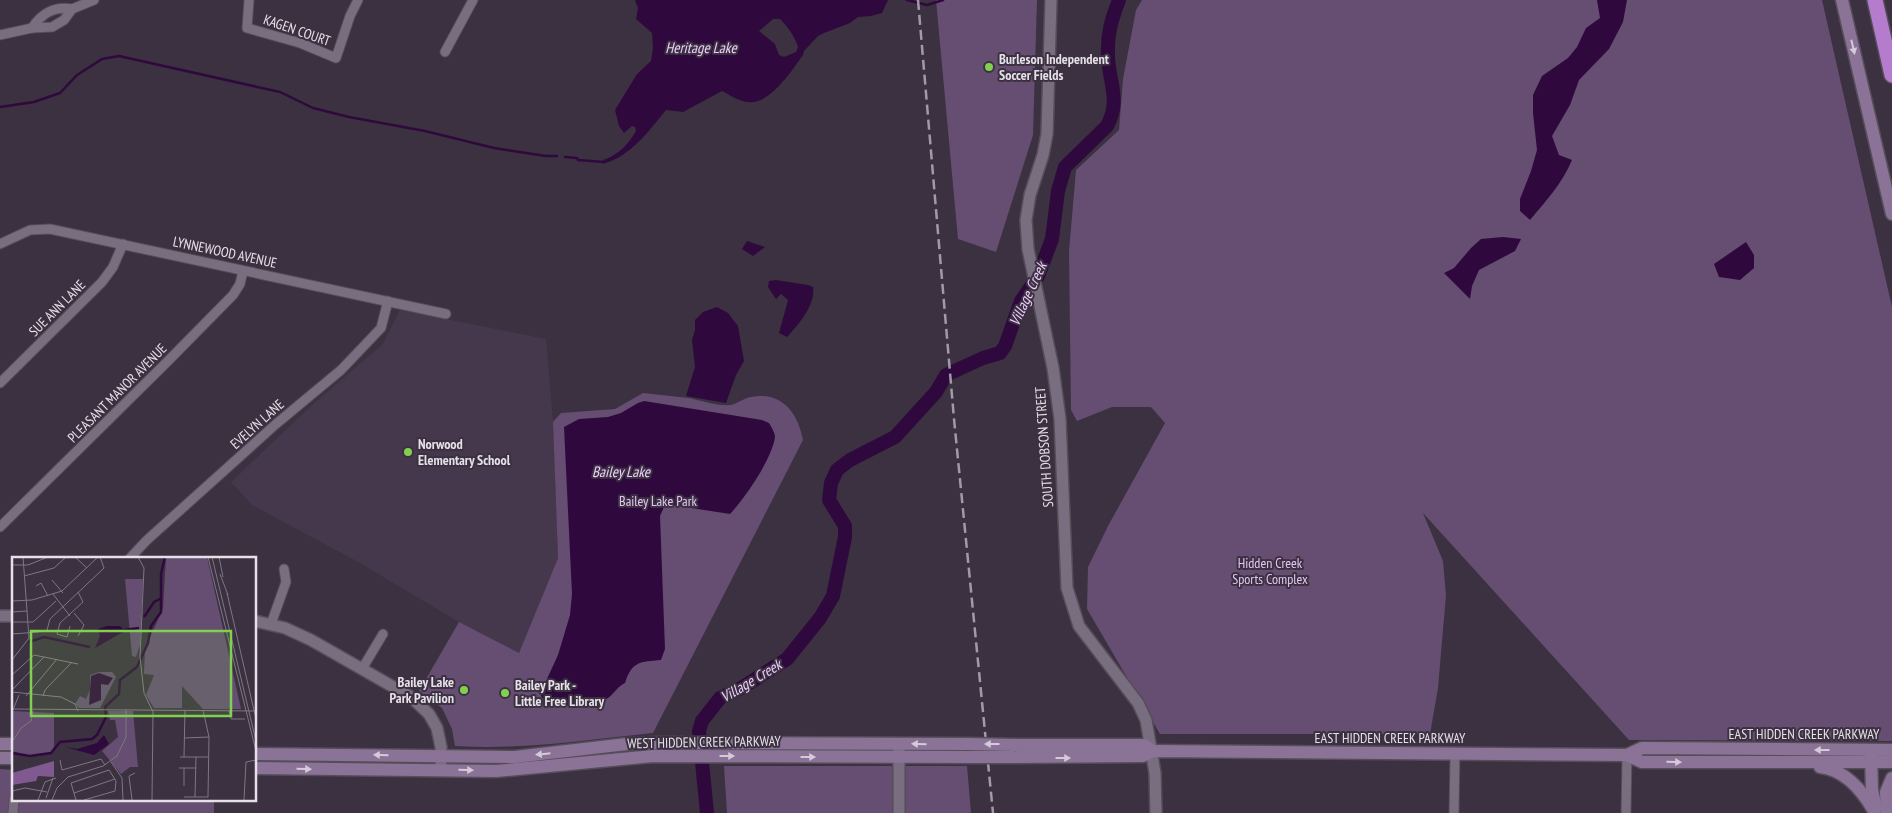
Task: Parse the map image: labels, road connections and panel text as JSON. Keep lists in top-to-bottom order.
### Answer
{
  "streets": {
    "main road": ["EAST HIDDEN CREEK PARKWAY", "WEST HIDDEN CREEK PARKWAY"],
    "street": [
      "KAGEN COURT",
      "LYNNEWOOD AVENUE",
      "SUE ANN LANE",
      "PLEASANT MANOR AVENUE",
      "EVELYN LANE",
      "SOUTH DOBSON STREET"
    ]
  },
  "crossings": [
    ["LYNNEWOOD AVENUE", "SUE ANN LANE"],
    ["LYNNEWOOD AVENUE", "PLEASANT MANOR AVENUE"],
    ["LYNNEWOOD AVENUE", "EVELYN LANE"],
    ["SOUTH DOBSON STREET", "EAST HIDDEN CREEK PARKWAY"],
    ["EAST HIDDEN CREEK PARKWAY", "WEST HIDDEN CREEK PARKWAY"]
  ],
  "water": ["Heritage Lake", "Village Creek", "Bailey Lake"],
  "parks": ["Bailey Lake Park", "Hidden Creek Sports Complex"],
  "places": [
    "Burleson Independent Soccer Fields",
    "Norwood Elementary School",
    "Bailey Lake Park Pavilion",
    "Bailey Park - Little Free Library"
  ]
}
